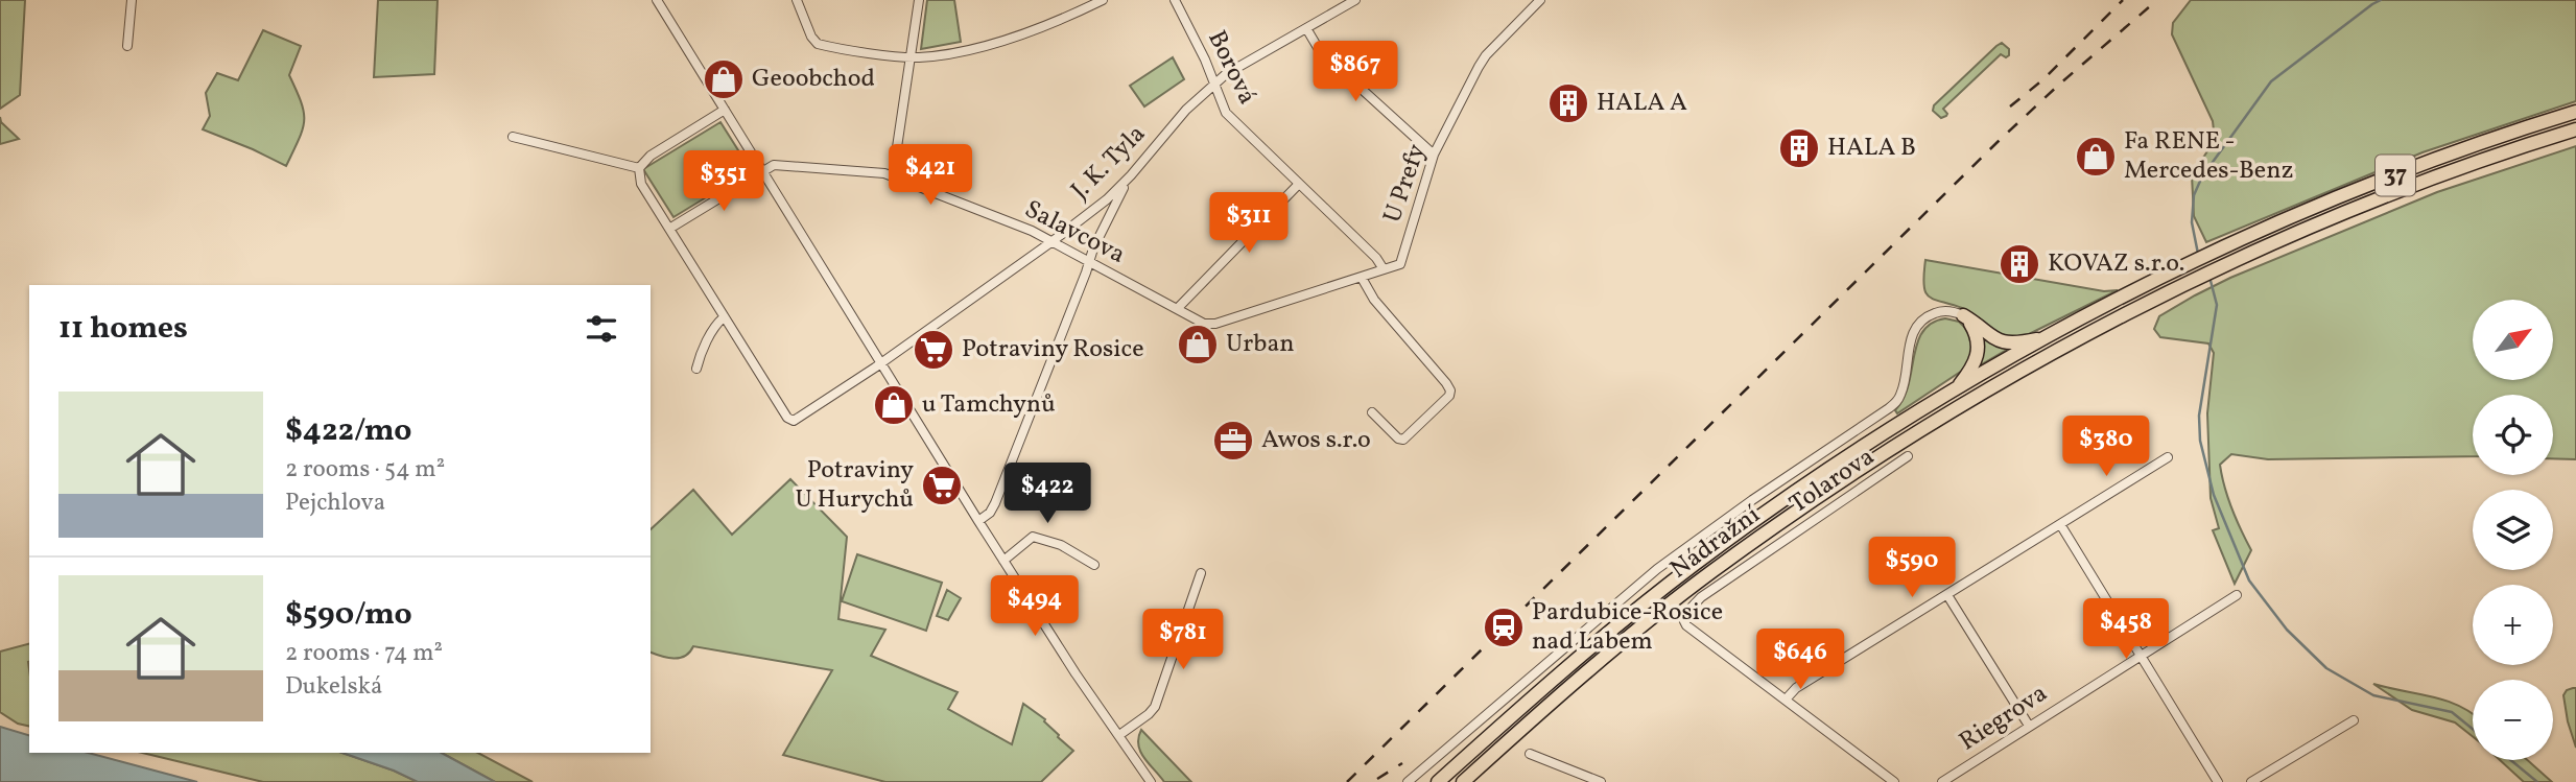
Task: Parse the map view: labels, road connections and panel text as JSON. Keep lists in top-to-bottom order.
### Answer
{
  "streets": {
    "main road": ["37", "Nádražní"],
    "street": [
      "Borová",
      "J. K. Tyla",
      "U Prefy",
      "Salavcova",
      "Tolarova",
      "Riegrova"
    ]
  },
  "crossings": [
    ["Borová", "J. K. Tyla"],
    ["Borová", "U Prefy"],
    ["Borová", "Salavcova"],
    ["J. K. Tyla", "Salavcova"],
    ["37", "Nádražní"],
    ["U Prefy", "Salavcova"]
  ],
  "places": {
    "shop": [
      "Geoobchod",
      "Fa RENE - Mercedes-Benz",
      "Urban",
      "u Tamchynů"
    ],
    "building": ["HALA A", "HALA B", "KOVAZ s.r.o."],
    "supermarket": ["Potraviny Rosice", "Potraviny U Hurychů"],
    "office": ["Awos s.r.o"],
    "station": ["Pardubice-Rosice nad Labem"]
  },
  "north": "top right",
  "page": {
    "price": [
      "$867",
      "$421",
      "$351",
      "$311",
      "$380",
      "$422",
      "$590",
      "$494",
      "$458",
      "$781",
      "$646"
    ],
    "heading": "11 homes",
    "map_buttons": ["+", "−"],
    "list": [
      {
        "name": "$422/mo",
        "note": "2 rooms · 54 m² · Pejchlova"
      },
      {
        "name": "$590/mo",
        "note": "2 rooms · 74 m² · Dukelská"
      }
    ]
  }
}
